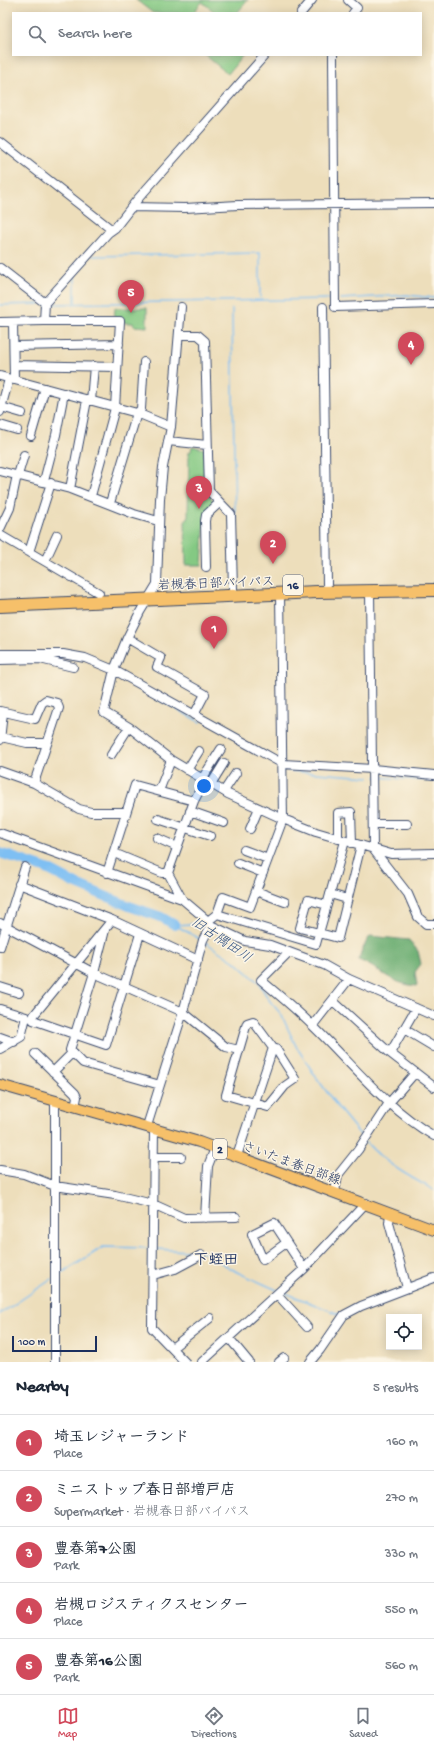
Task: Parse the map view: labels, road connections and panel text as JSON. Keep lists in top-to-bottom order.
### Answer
{
  "streets": {
    "highway": ["岩槻春日部バイパス", "16"],
    "main road": ["2", "さいたま春日部線"]
  },
  "districts": ["下蛭田"],
  "water": ["旧古隅田川"],
  "scale_bar": "100 m",
  "page": {
    "search": "Search here",
    "pins": [
      "5",
      "4",
      "3",
      "2",
      "1"
    ],
    "scale": "100 m",
    "heading": ["Nearby", "5 results"],
    "list": [
      {
        "mark": "1",
        "name": "埼玉レジャーランド",
        "note": "Place",
        "value": "160 m"
      },
      {
        "mark": "2",
        "name": "ミニストップ春日部増戸店",
        "note": "Supermarket · 岩槻春日部バイパス",
        "value": "270 m"
      },
      {
        "mark": "3",
        "name": "豊春第7公園",
        "note": "Park",
        "value": "330 m"
      },
      {
        "mark": "4",
        "name": "岩槻ロジスティクスセンター",
        "note": "Place",
        "value": "550 m"
      },
      {
        "mark": "5",
        "name": "豊春第16公園",
        "note": "Park",
        "value": "560 m"
      }
    ],
    "nav": ["Map", "Directions", "Saved"]
  }
}
